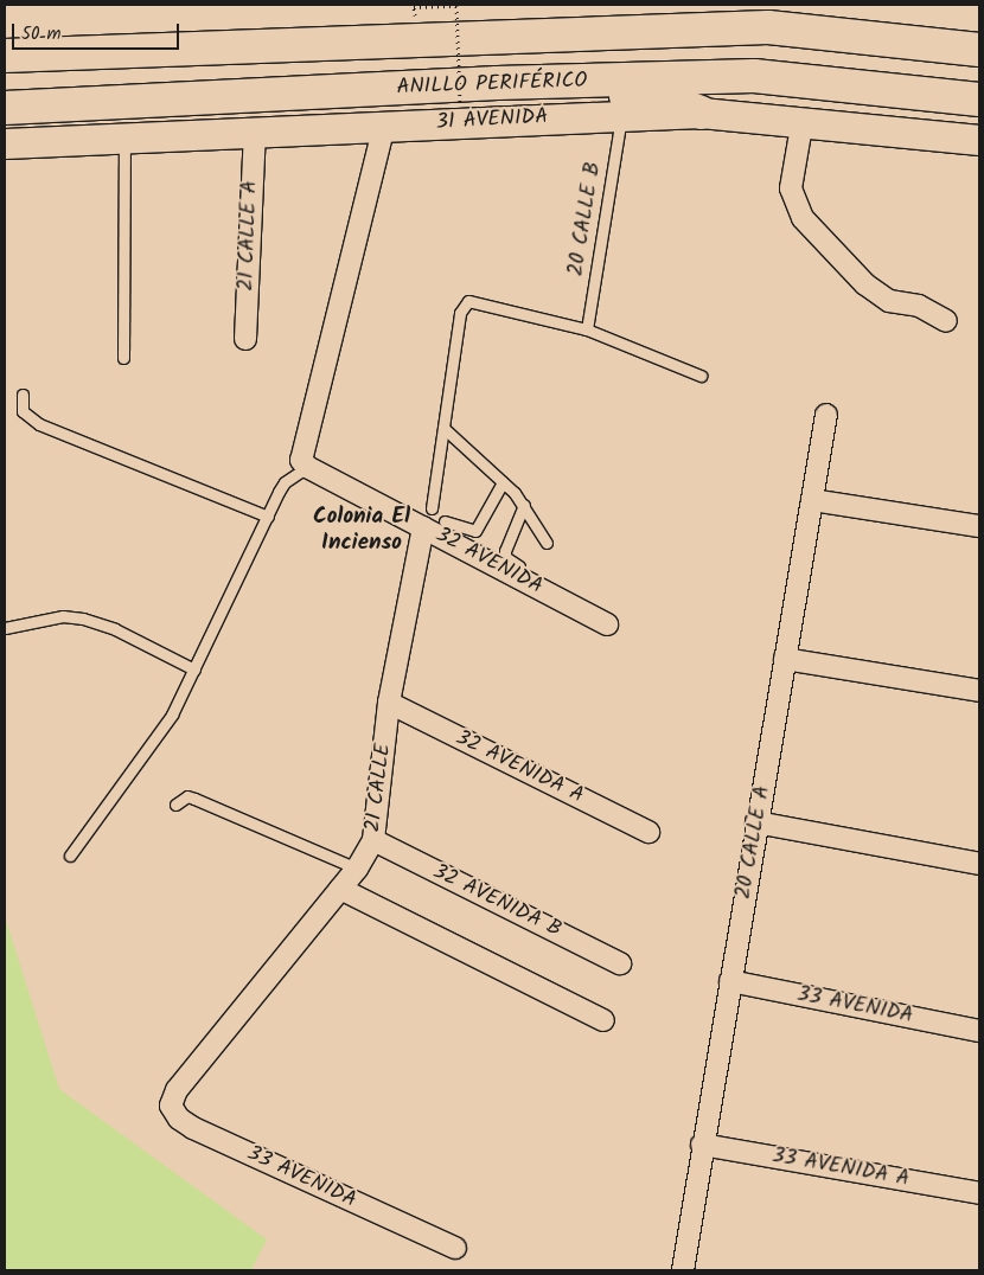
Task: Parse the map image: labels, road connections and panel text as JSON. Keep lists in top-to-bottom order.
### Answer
{
  "streets": {
    "highway": ["ANILLO PERIFÉRICO"],
    "street": [
      "31 AVENIDA",
      "21 CALLE A",
      "32 AVENIDA",
      "32 AVENIDA A",
      "21 CALLE",
      "20 CALLE A",
      "32 AVENIDA B",
      "33 AVENIDA",
      "33 AVENIDA A"
    ],
    "lane": ["20 CALLE B"]
  },
  "crossings": [
    ["31 AVENIDA", "20 CALLE B"],
    ["31 AVENIDA", "21 CALLE A"],
    ["32 AVENIDA", "21 CALLE"],
    ["32 AVENIDA A", "21 CALLE"],
    ["21 CALLE", "32 AVENIDA B"],
    ["21 CALLE", "33 AVENIDA"],
    ["20 CALLE A", "33 AVENIDA"],
    ["20 CALLE A", "33 AVENIDA A"]
  ],
  "districts": ["Colonia El Incienso"],
  "scale_bar": "50 m"
}
